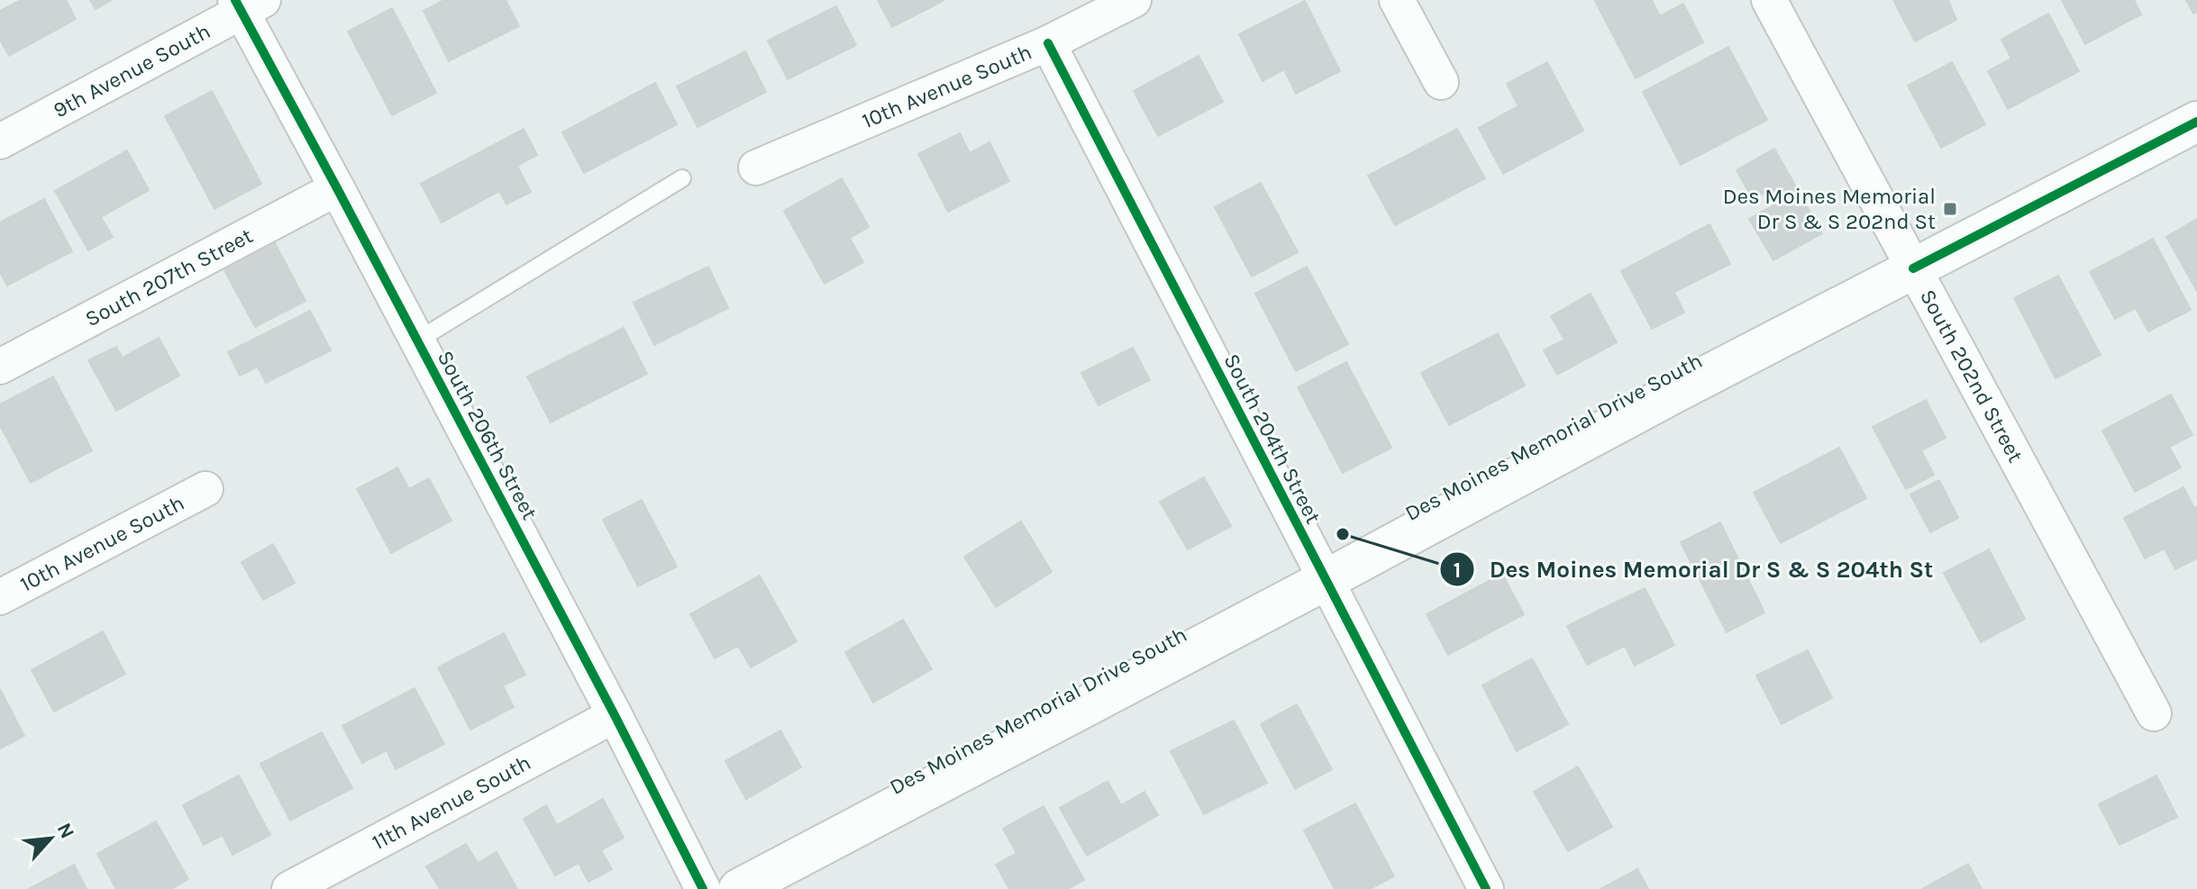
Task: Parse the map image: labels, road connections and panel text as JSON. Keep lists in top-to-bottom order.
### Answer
{
  "streets": {
    "main road": ["Des Moines Memorial Drive South"],
    "street": [
      "9th Avenue South",
      "10th Avenue South",
      "South 207th Street",
      "South 202nd Street",
      "South 206th Street",
      "South 204th Street",
      "11th Avenue South"
    ]
  },
  "crossings": [
    ["9th Avenue South", "South 206th Street"],
    ["10th Avenue South", "South 204th Street"],
    ["South 207th Street", "South 206th Street"],
    ["South 202nd Street", "Des Moines Memorial Drive South"],
    ["South 206th Street", "11th Avenue South"],
    ["Des Moines Memorial Drive South", "South 204th Street"]
  ],
  "places": {
    "transit": ["Des Moines Memorial Dr S & S 202nd St"],
    "other": ["Des Moines Memorial Dr S & S 204th St"]
  },
  "north": "top right"
}
